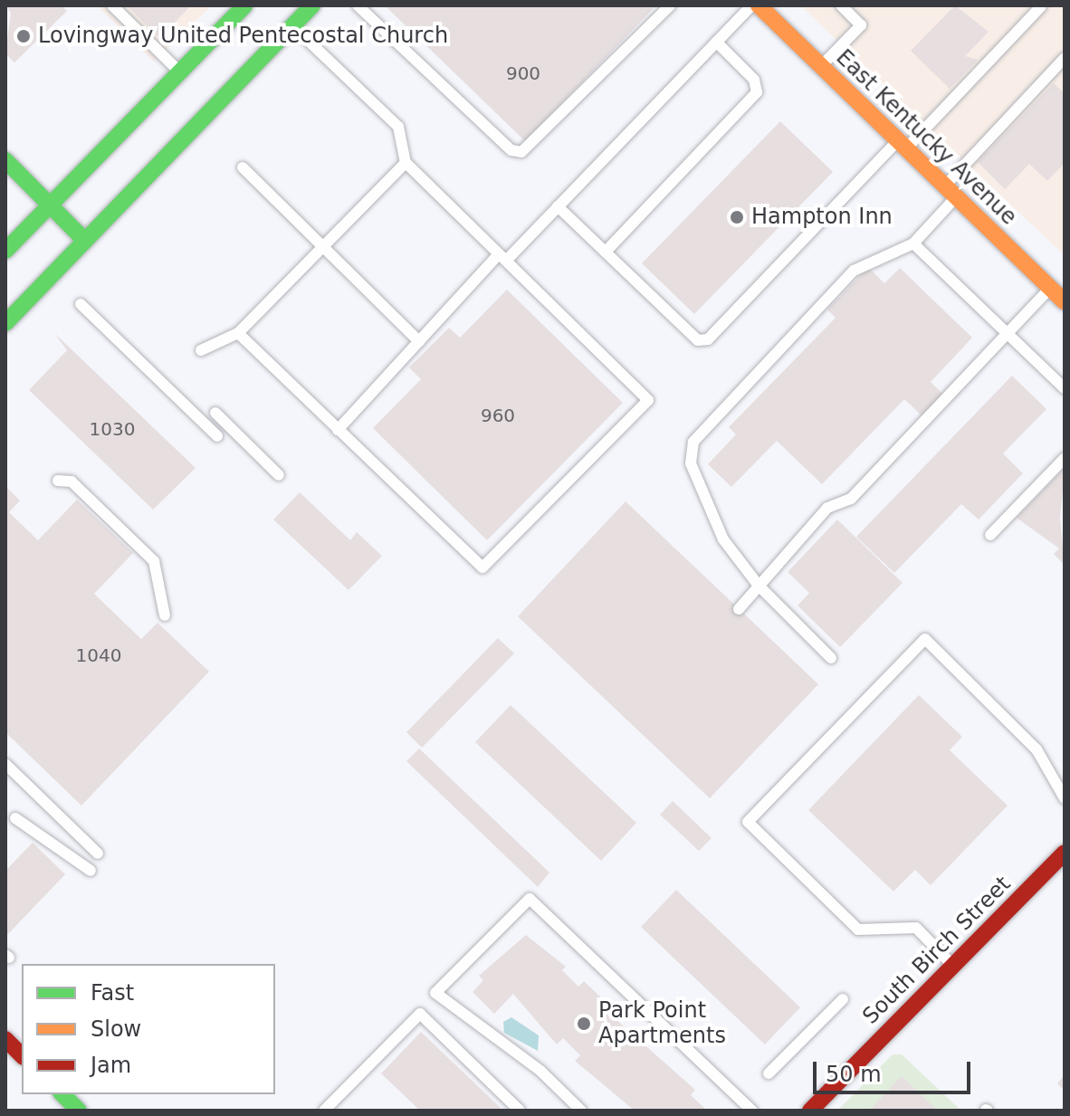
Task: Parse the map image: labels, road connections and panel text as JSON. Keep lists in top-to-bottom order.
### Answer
{
  "streets": {
    "street": ["East Kentucky Avenue", "South Birch Street"]
  },
  "places": ["Lovingway United Pentecostal Church", "Hampton Inn", "Park Point Apartments"],
  "house_numbers": [
    "900",
    "960",
    "1030",
    "1040"
  ],
  "legend": ["Fast", "Slow", "Jam"],
  "scale_bar": "50 m"
}
